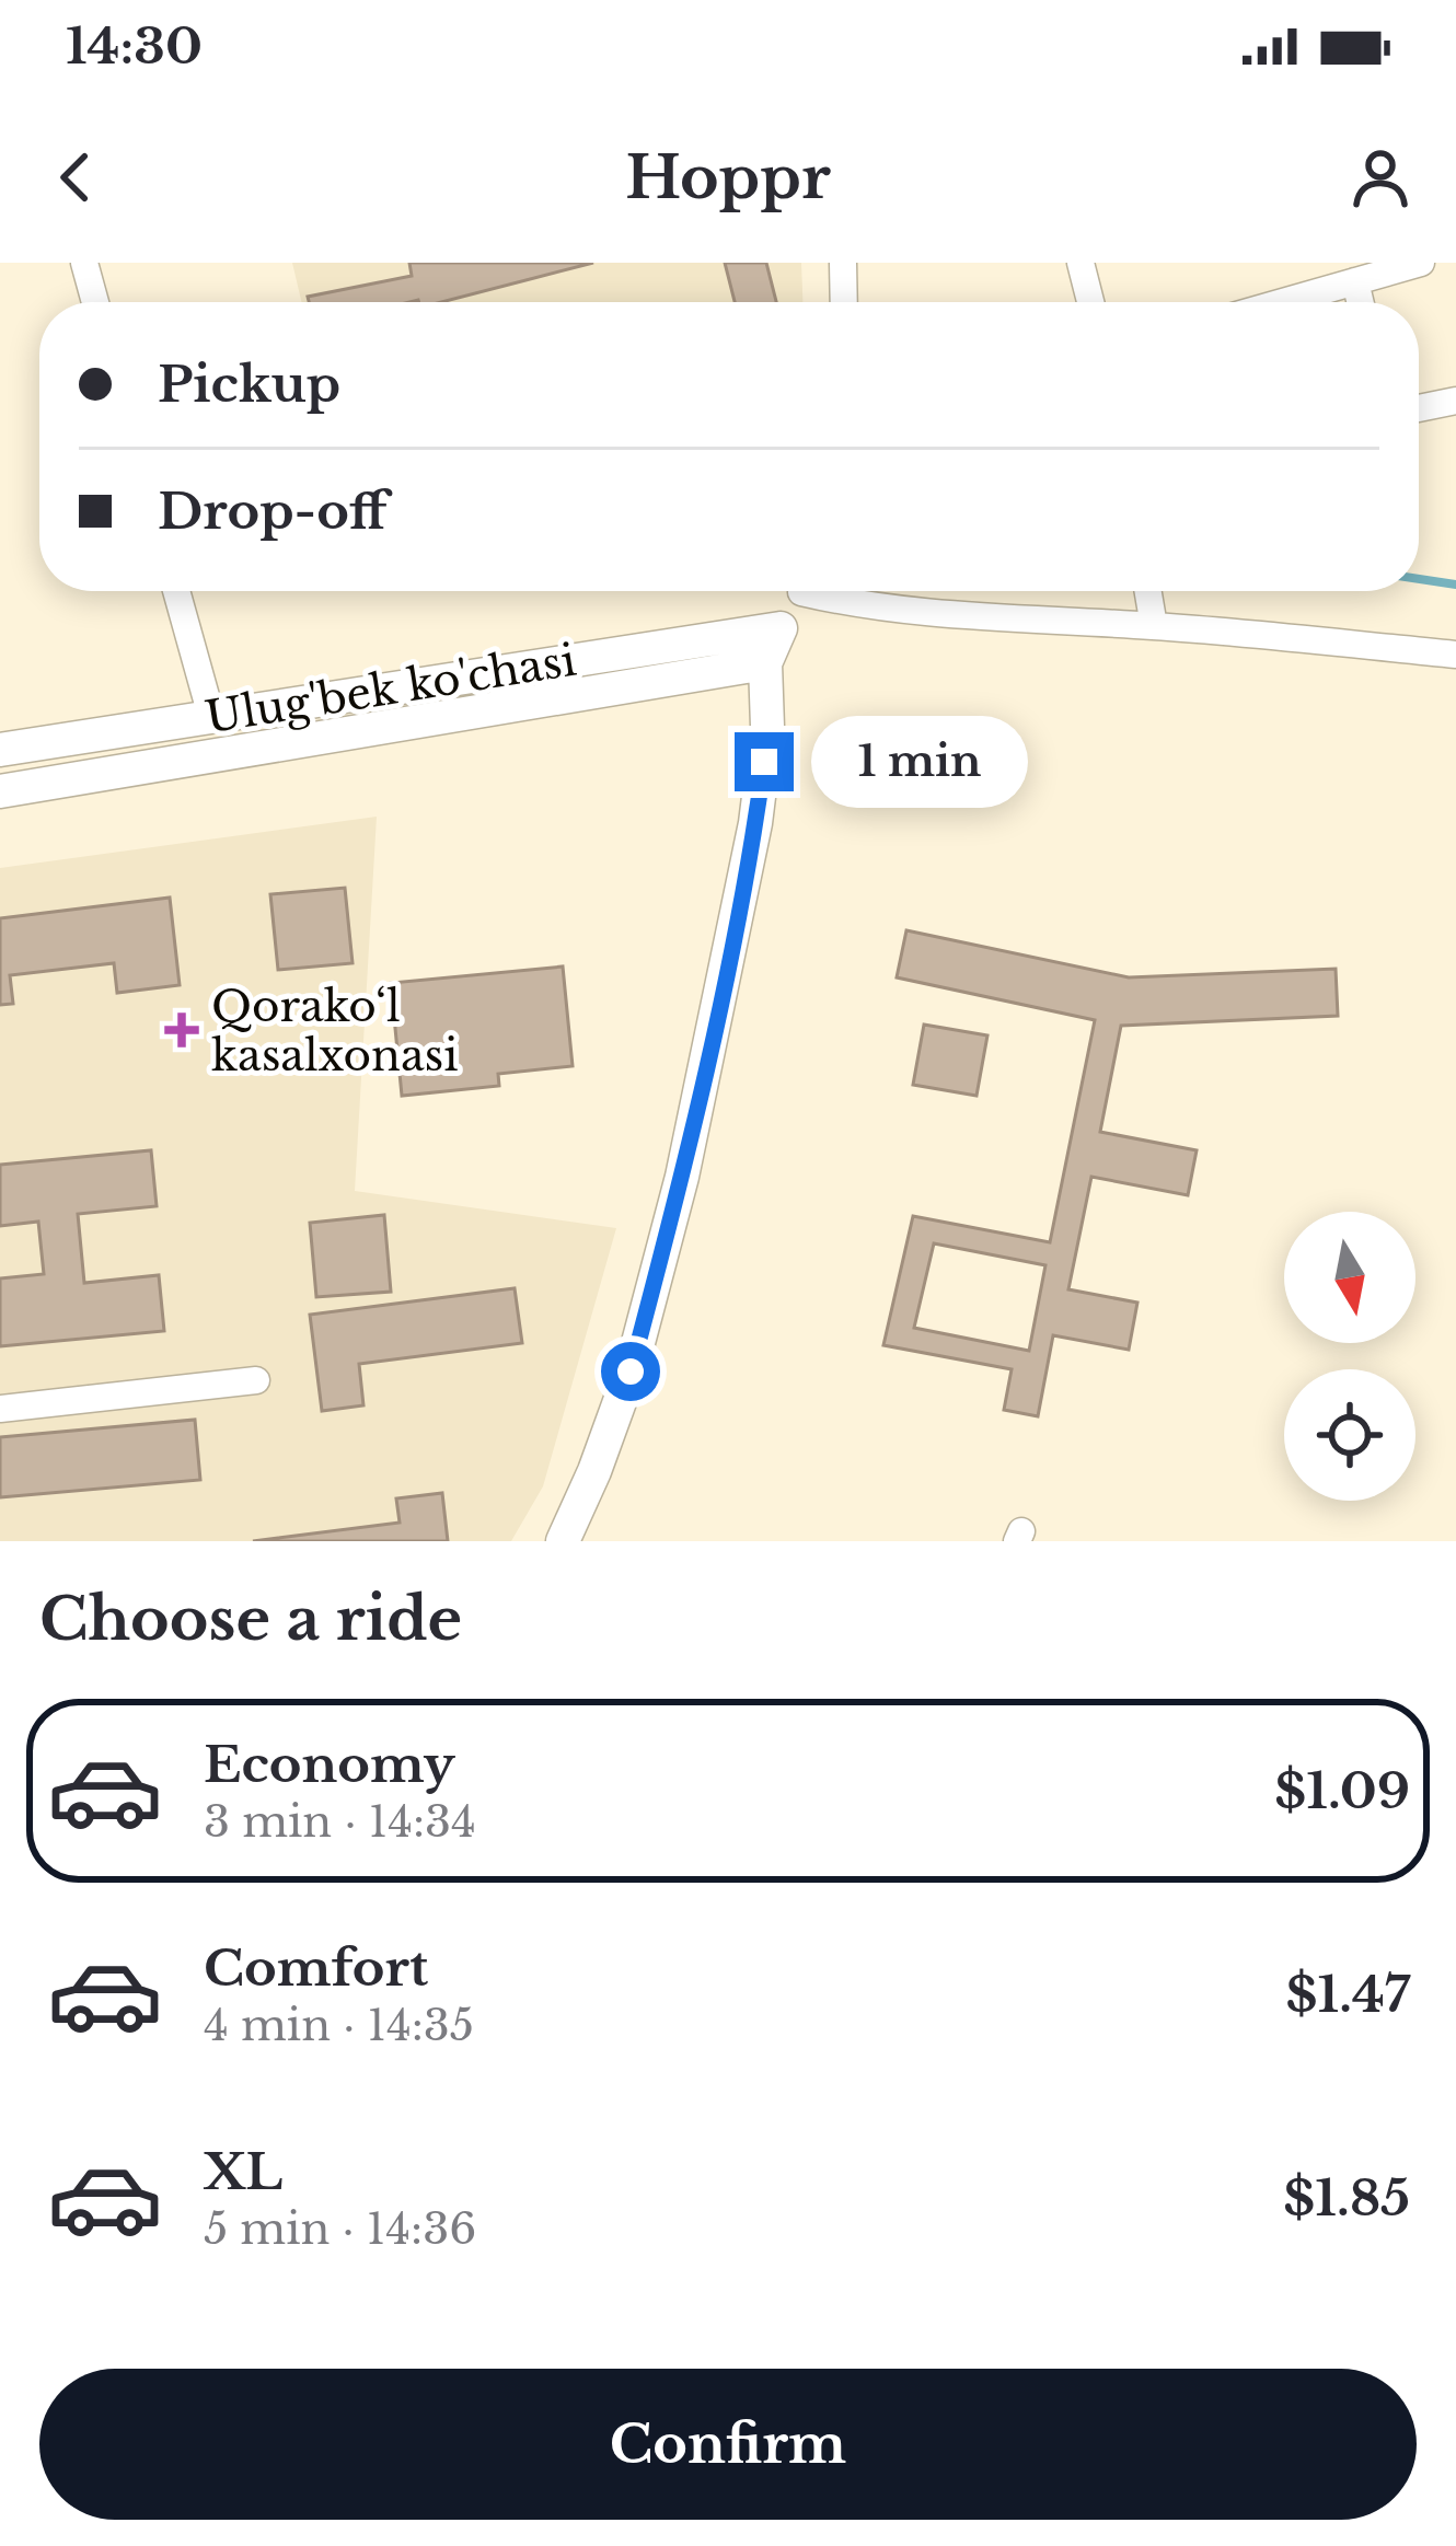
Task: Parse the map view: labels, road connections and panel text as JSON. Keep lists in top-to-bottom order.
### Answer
{
  "streets": {
    "main road": ["Ulug'bek ko'chasi"]
  },
  "places": {
    "health": ["Qorako‘l kasalxonasi"]
  },
  "north": "bottom",
  "page": {
    "status": "14:30",
    "header": "Hoppr",
    "banner": ["Pickup", "Drop-off"],
    "bubble": "1 min",
    "heading": "Choose a ride",
    "list": [
      {
        "name": "Economy",
        "note": "3 min · 14:34",
        "value": "$1.09"
      },
      {
        "name": "Comfort",
        "note": "4 min · 14:35",
        "value": "$1.47"
      },
      {
        "name": "XL",
        "note": "5 min · 14:36",
        "value": "$1.85"
      }
    ],
    "buttons": "Confirm"
  }
}
